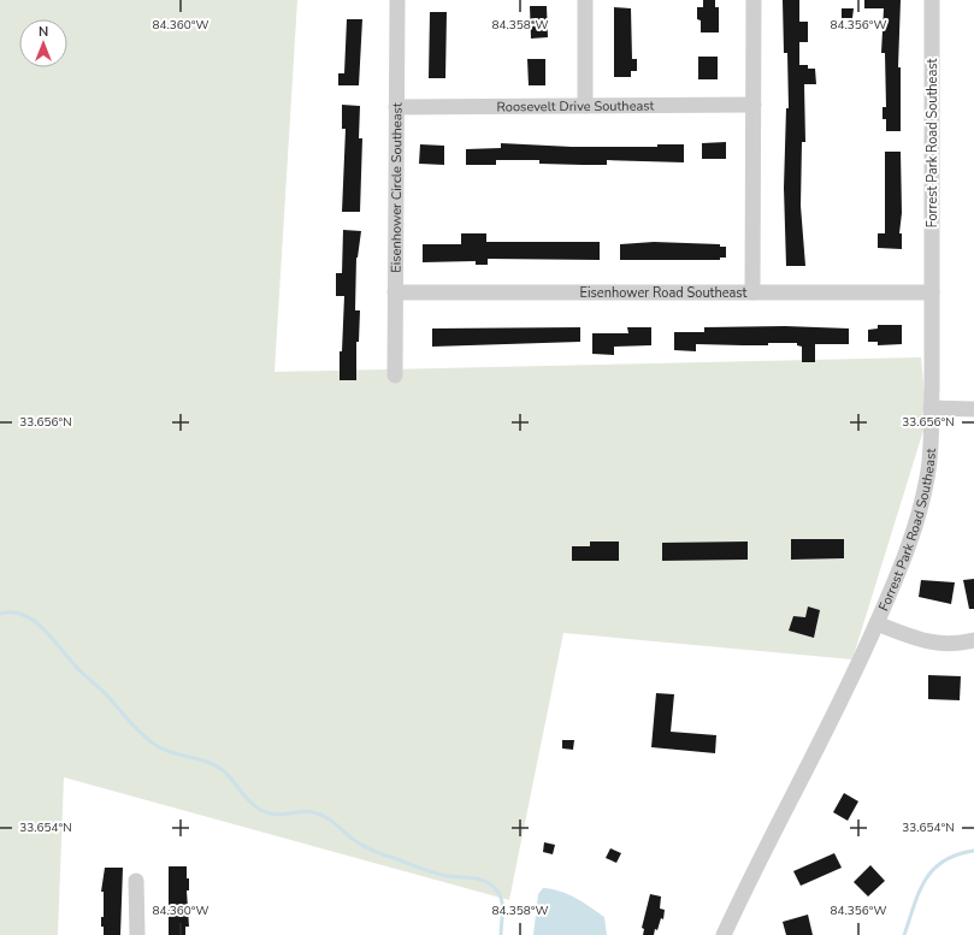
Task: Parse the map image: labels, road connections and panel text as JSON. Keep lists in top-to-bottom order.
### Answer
{
  "streets": {
    "street": [
      "Roosevelt Drive Southeast",
      "Forrest Park Road Southeast",
      "Eisenhower Circle Southeast",
      "Eisenhower Road Southeast"
    ]
  },
  "crossings": [
    ["Roosevelt Drive Southeast", "Eisenhower Circle Southeast"],
    ["Forrest Park Road Southeast", "Eisenhower Road Southeast"],
    ["Eisenhower Circle Southeast", "Eisenhower Road Southeast"]
  ],
  "north": "top",
  "coordinates": [
    "84.360°W",
    "84.358°W",
    "84.356°W",
    "33.656°N",
    "33.654°N"
  ]
}
